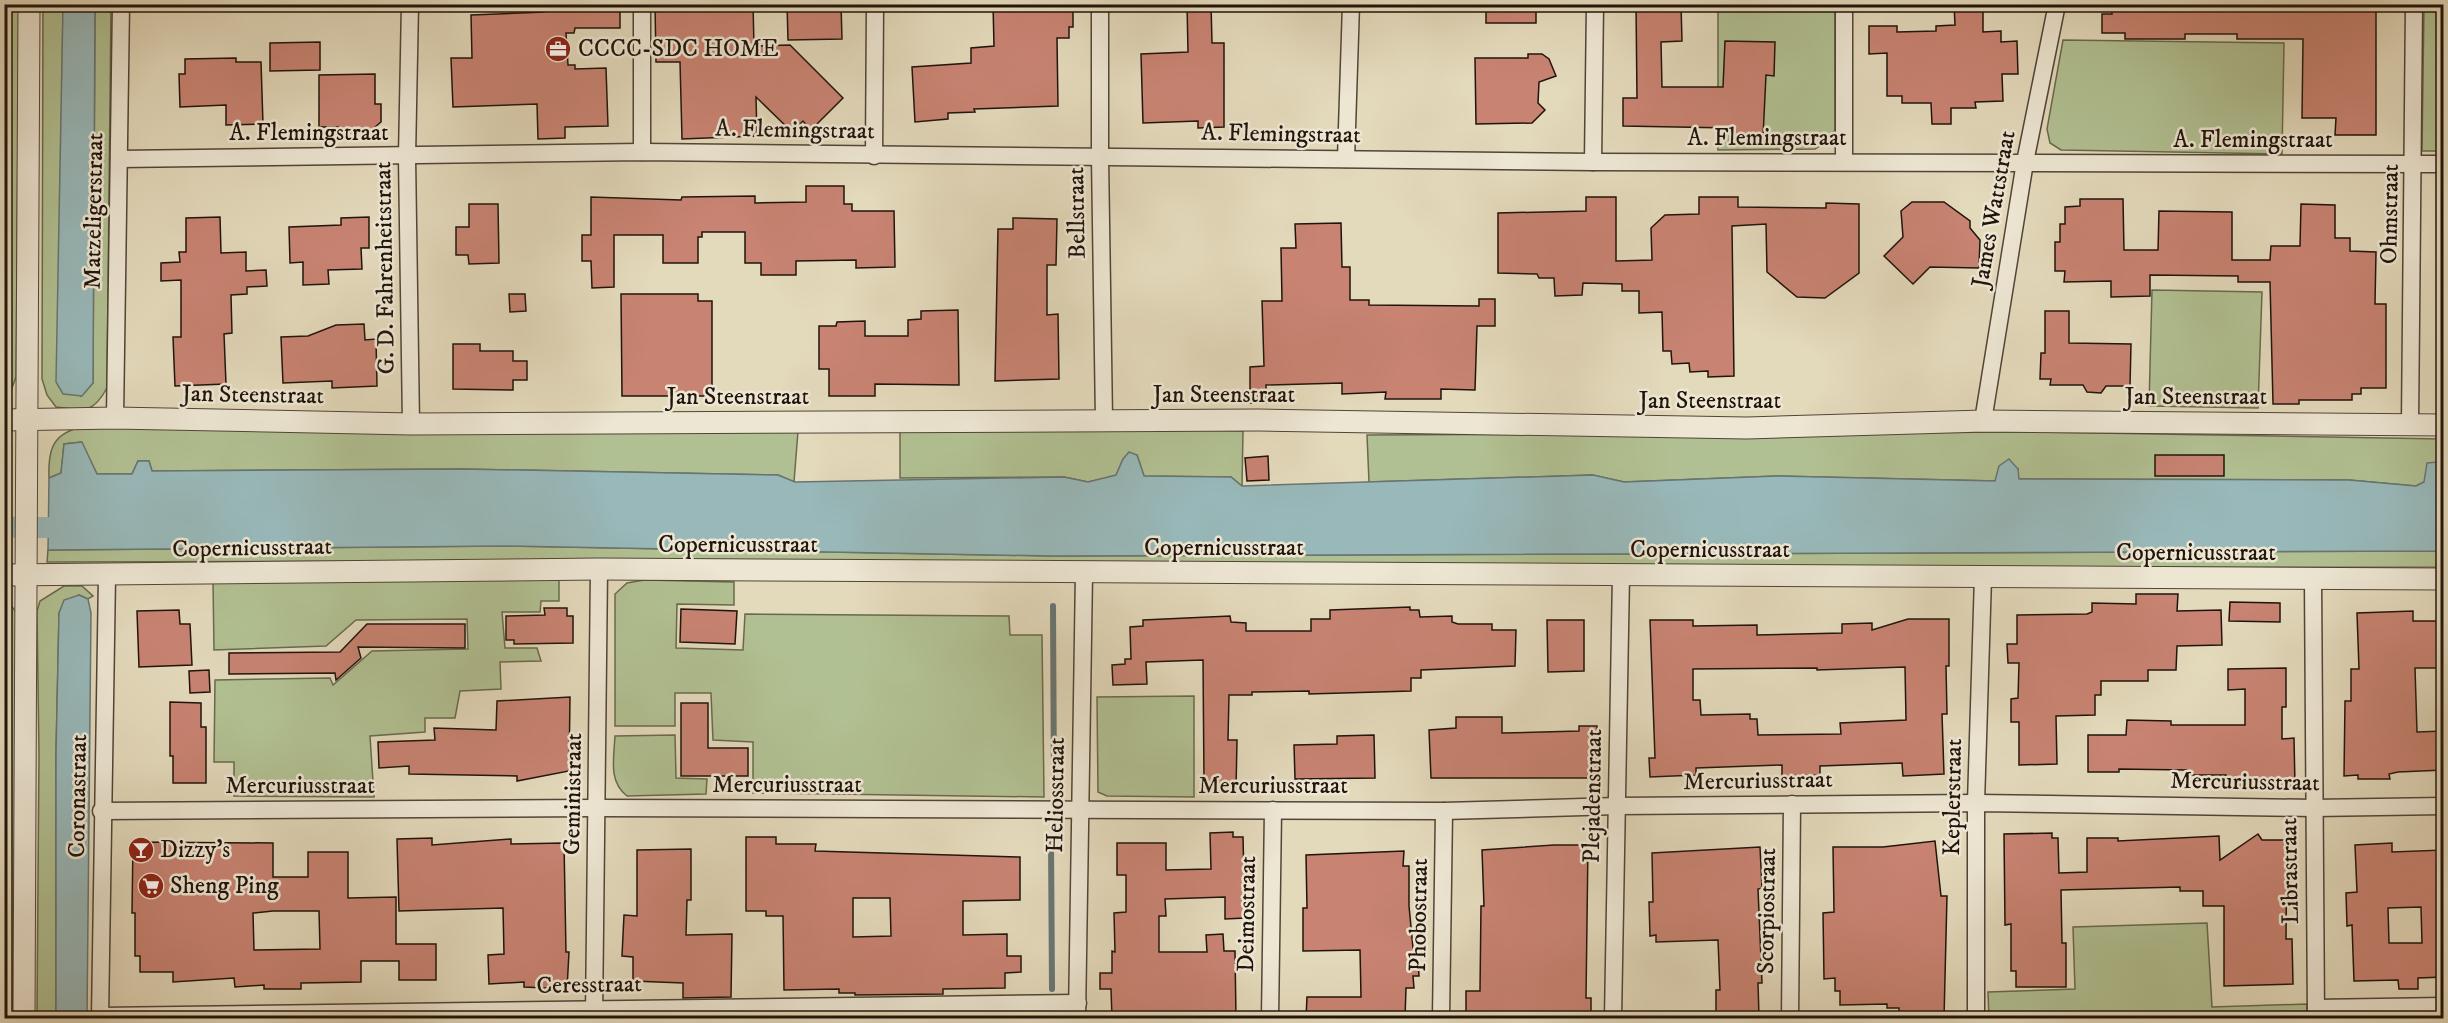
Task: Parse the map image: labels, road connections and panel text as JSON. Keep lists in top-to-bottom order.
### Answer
{
  "streets": {
    "street": [
      "A. Flemingstraat",
      "James Wattstraat",
      "Matzeligerstraat",
      "Bellstraat",
      "Ohmstraat",
      "G. D. Fahrenheitstraat",
      "Jan Steenstraat",
      "Copernicusstraat",
      "Mercuriusstraat",
      "Geministraat",
      "Heliosstraat",
      "Coronastraat",
      "Plejadenstraat",
      "Keplerstraat",
      "Librastraat",
      "Scorpiostraat",
      "Deimostraat",
      "Phobostraat",
      "Ceresstraat"
    ]
  },
  "crossings": [
    ["A. Flemingstraat", "James Wattstraat"],
    ["A. Flemingstraat", "Matzeligerstraat"],
    ["A. Flemingstraat", "Bellstraat"],
    ["A. Flemingstraat", "Ohmstraat"],
    ["A. Flemingstraat", "G. D. Fahrenheitstraat"],
    ["James Wattstraat", "Jan Steenstraat"],
    ["Matzeligerstraat", "Jan Steenstraat"],
    ["Bellstraat", "Jan Steenstraat"],
    ["Ohmstraat", "Jan Steenstraat"],
    ["G. D. Fahrenheitstraat", "Jan Steenstraat"],
    ["Copernicusstraat", "Geministraat"],
    ["Copernicusstraat", "Heliosstraat"],
    ["Copernicusstraat", "Coronastraat"],
    ["Copernicusstraat", "Plejadenstraat"],
    ["Copernicusstraat", "Keplerstraat"],
    ["Copernicusstraat", "Librastraat"],
    ["Mercuriusstraat", "Geministraat"],
    ["Mercuriusstraat", "Heliosstraat"],
    ["Mercuriusstraat", "Coronastraat"],
    ["Mercuriusstraat", "Plejadenstraat"],
    ["Mercuriusstraat", "Keplerstraat"],
    ["Mercuriusstraat", "Librastraat"],
    ["Mercuriusstraat", "Scorpiostraat"],
    ["Mercuriusstraat", "Deimostraat"],
    ["Mercuriusstraat", "Phobostraat"],
    ["Geministraat", "Ceresstraat"],
    ["Heliosstraat", "Ceresstraat"],
    ["Coronastraat", "Ceresstraat"]
  ],
  "places": {
    "office": ["CCCC-SDC HOME"],
    "bar": ["Dizzy’s"],
    "supermarket": ["Sheng Ping"]
  }
}
